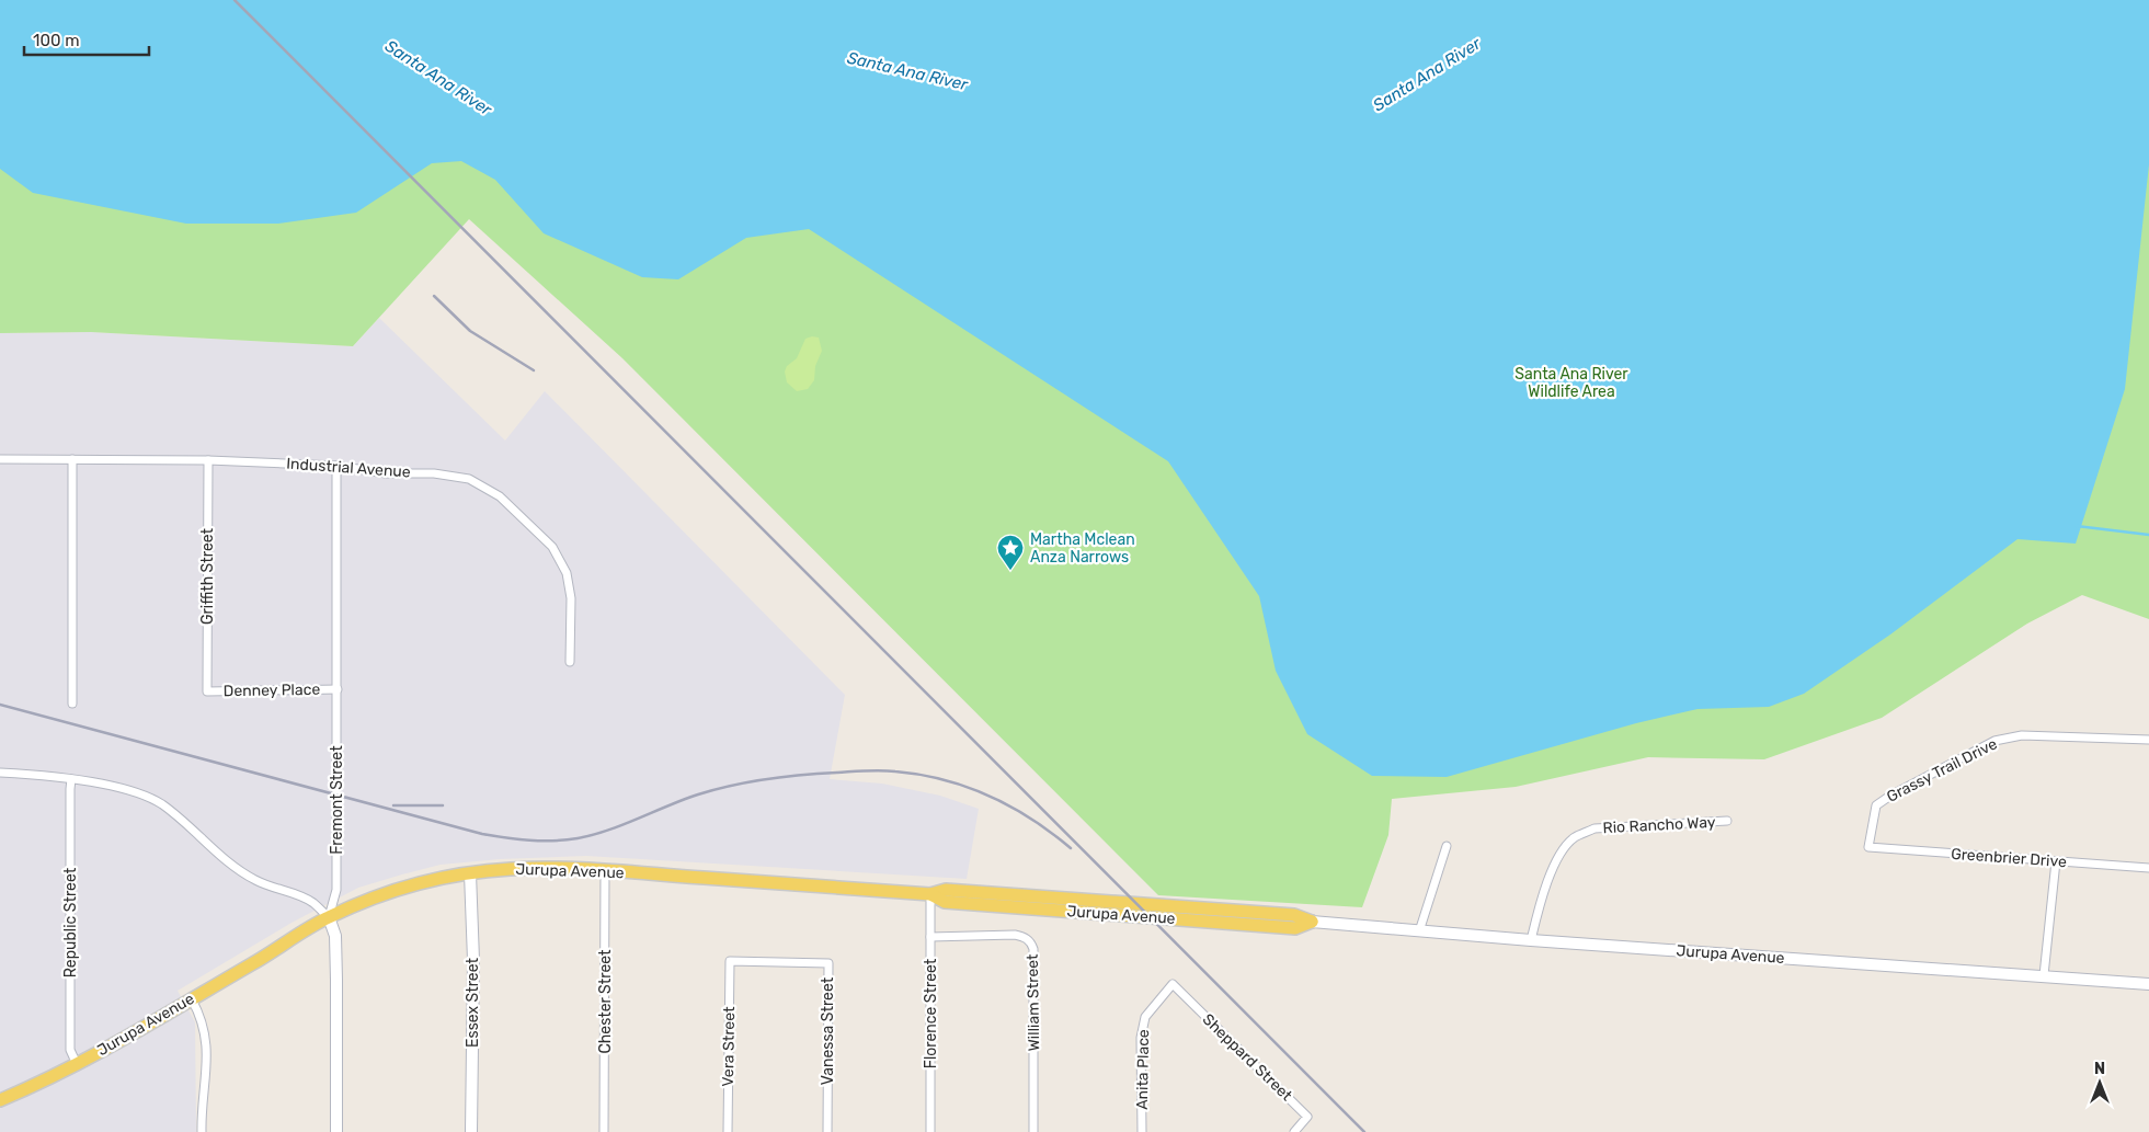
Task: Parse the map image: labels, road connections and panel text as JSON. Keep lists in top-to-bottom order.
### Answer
{
  "streets": {
    "main road": ["Jurupa Avenue", "Essex Street"],
    "street": [
      "Industrial Avenue",
      "Griffith Street",
      "Denney Place",
      "Grassy Trail Drive",
      "Fremont Street",
      "Rio Rancho Way",
      "Greenbrier Drive",
      "Republic Street",
      "Chester Street",
      "William Street",
      "Florence Street",
      "Vanessa Street",
      "Vera Street",
      "Sheppard Street",
      "Anita Place"
    ]
  },
  "crossings": [
    ["Industrial Avenue", "Griffith Street"],
    ["Industrial Avenue", "Fremont Street"],
    ["Griffith Street", "Denney Place"],
    ["Denney Place", "Fremont Street"],
    ["Grassy Trail Drive", "Greenbrier Drive"],
    ["Fremont Street", "Jurupa Avenue"],
    ["Rio Rancho Way", "Jurupa Avenue"],
    ["Jurupa Avenue", "Republic Street"],
    ["Jurupa Avenue", "Chester Street"],
    ["Jurupa Avenue", "Essex Street"],
    ["Jurupa Avenue", "Florence Street"],
    ["William Street", "Florence Street"],
    ["Vanessa Street", "Vera Street"],
    ["Sheppard Street", "Anita Place"]
  ],
  "water": ["Santa Ana River"],
  "parks": ["Santa Ana River Wildlife Area"],
  "places": {
    "place": ["Martha Mclean Anza Narrows"]
  },
  "scale_bar": "100 m",
  "north": "top"
}
